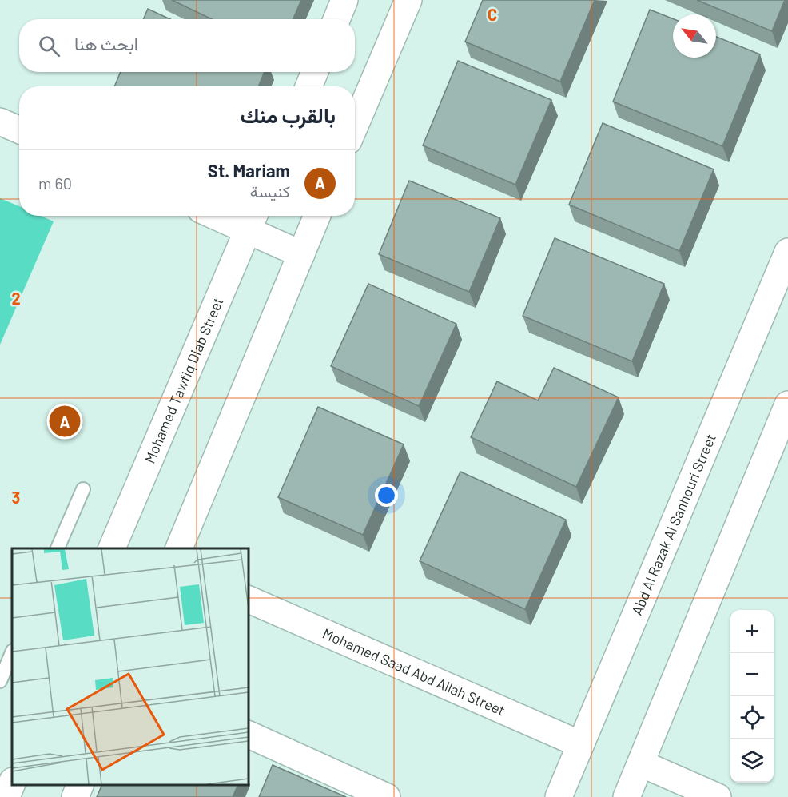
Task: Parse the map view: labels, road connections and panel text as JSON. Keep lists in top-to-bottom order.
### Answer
{
  "streets": {
    "street": ["Mohamed Tawfiq Diab Street", "Abd Al Razak Al Sanhouri Street", "Mohamed Saad Abd Allah Street"]
  },
  "crossings": [
    ["Abd Al Razak Al Sanhouri Street", "Mohamed Saad Abd Allah Street"]
  ],
  "north": "top left",
  "page": {
    "search": "ابحث هنا",
    "heading": "بالقرب منك",
    "list": [
      {
        "mark": "A",
        "name": "St. Mariam",
        "note": "كنيسة",
        "value": "60 m"
      }
    ],
    "pins": "A",
    "map_buttons": ["+", "−"]
  },
  "grid": {
    "columns": ["C"],
    "rows": ["2", "3"]
  }
}
